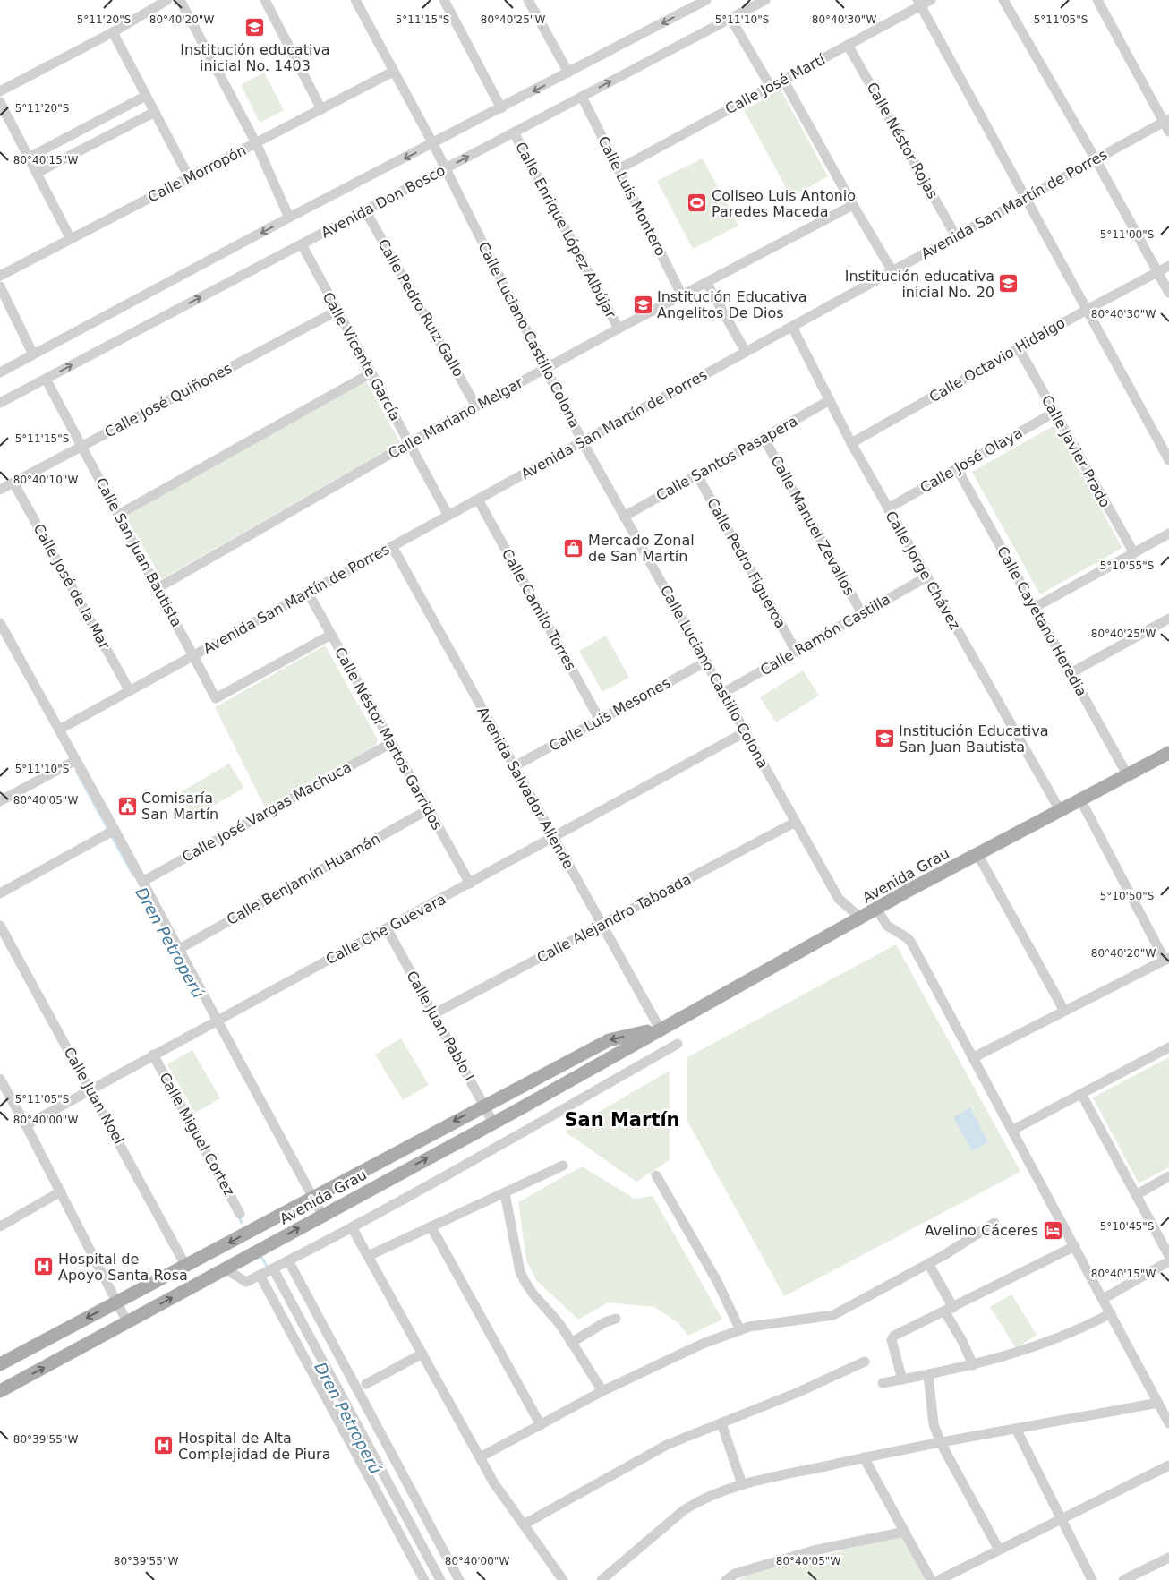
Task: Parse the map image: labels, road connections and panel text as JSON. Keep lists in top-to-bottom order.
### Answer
{
  "streets": {
    "main road": ["Avenida Grau"],
    "street": [
      "Calle José Martí",
      "Calle Néstor Rojas",
      "Calle Morropón",
      "Calle Luis Montero",
      "Avenida Don Bosco",
      "Avenida San Martín de Porres",
      "Calle Enrique López Albújar",
      "Calle Pedro Ruiz Gallo",
      "Calle Luciano Castillo Colona",
      "Calle Vicente García",
      "Calle Octavio Hidalgo",
      "Calle José Quiñones",
      "Calle Mariano Melgar",
      "Calle Javier Prado",
      "Calle Santos Pasapera",
      "Calle José Olaya",
      "Calle Manuel Zevallos",
      "Calle San Juan Bautista",
      "Calle Pedro Figueroa",
      "Calle Jorge Chávez",
      "Calle José de la Mar",
      "Calle Camilo Torres",
      "Calle Cayetano Heredia",
      "Calle Ramón Castilla",
      "Calle Luis Mesones",
      "Calle Néstor Martos Garridos",
      "Avenida Salvador Allende",
      "Calle José Vargas Machuca",
      "Calle Benjamín Huamán",
      "Calle Alejandro Taboada",
      "Calle Che Guevara",
      "Calle Juan Pablo I",
      "Calle Juan Noel",
      "Calle Miguel Cortez"
    ]
  },
  "crossings": [
    ["Calle José Martí", "Calle Néstor Rojas"],
    ["Calle José Martí", "Calle Luis Montero"],
    ["Calle Néstor Rojas", "Avenida San Martín de Porres"],
    ["Calle Morropón", "Calle Luciano Castillo Colona"],
    ["Calle Luis Montero", "Avenida Don Bosco"],
    ["Calle Luis Montero", "Calle Mariano Melgar"],
    ["Avenida Don Bosco", "Calle Enrique López Albújar"],
    ["Avenida Don Bosco", "Calle Pedro Ruiz Gallo"],
    ["Avenida Don Bosco", "Calle Luciano Castillo Colona"],
    ["Avenida Don Bosco", "Calle Vicente García"],
    ["Avenida Don Bosco", "Calle San Juan Bautista"],
    ["Avenida San Martín de Porres", "Calle Luciano Castillo Colona"],
    ["Avenida San Martín de Porres", "Calle Vicente García"],
    ["Avenida San Martín de Porres", "Calle San Juan Bautista"],
    ["Avenida San Martín de Porres", "Calle Jorge Chávez"],
    ["Avenida San Martín de Porres", "Calle José de la Mar"],
    ["Avenida San Martín de Porres", "Calle Camilo Torres"],
    ["Avenida San Martín de Porres", "Calle Néstor Martos Garridos"],
    ["Avenida San Martín de Porres", "Avenida Salvador Allende"],
    ["Calle Enrique López Albújar", "Calle Mariano Melgar"],
    ["Calle Pedro Ruiz Gallo", "Calle Mariano Melgar"],
    ["Calle Luciano Castillo Colona", "Calle Mariano Melgar"],
    ["Calle Luciano Castillo Colona", "Calle Santos Pasapera"],
    ["Calle Luciano Castillo Colona", "Calle Ramón Castilla"],
    ["Calle Luciano Castillo Colona", "Calle Luis Mesones"],
    ["Calle Luciano Castillo Colona", "Avenida Grau"],
    ["Calle Luciano Castillo Colona", "Calle Alejandro Taboada"],
    ["Calle Luciano Castillo Colona", "Calle Che Guevara"],
    ["Calle Vicente García", "Calle José Quiñones"],
    ["Calle Vicente García", "Calle Mariano Melgar"],
    ["Calle Octavio Hidalgo", "Calle Javier Prado"],
    ["Calle Octavio Hidalgo", "Calle Jorge Chávez"],
    ["Calle José Quiñones", "Calle San Juan Bautista"],
    ["Calle José Quiñones", "Calle José de la Mar"],
    ["Calle Mariano Melgar", "Calle San Juan Bautista"],
    ["Calle Javier Prado", "Calle José Olaya"],
    ["Calle Santos Pasapera", "Calle Manuel Zevallos"],
    ["Calle Santos Pasapera", "Calle Pedro Figueroa"],
    ["Calle Santos Pasapera", "Calle Jorge Chávez"],
    ["Calle José Olaya", "Calle Jorge Chávez"],
    ["Calle José Olaya", "Calle Cayetano Heredia"],
    ["Calle Manuel Zevallos", "Calle Ramón Castilla"],
    ["Calle San Juan Bautista", "Calle Néstor Martos Garridos"],
    ["Calle Pedro Figueroa", "Calle Ramón Castilla"],
    ["Calle Jorge Chávez", "Calle Ramón Castilla"],
    ["Calle Jorge Chávez", "Avenida Grau"],
    ["Calle Camilo Torres", "Calle Luis Mesones"],
    ["Calle Cayetano Heredia", "Avenida Grau"],
    ["Calle Luis Mesones", "Avenida Salvador Allende"],
    ["Calle Néstor Martos Garridos", "Calle José Vargas Machuca"],
    ["Calle Néstor Martos Garridos", "Calle Benjamín Huamán"],
    ["Calle Néstor Martos Garridos", "Calle Che Guevara"],
    ["Avenida Salvador Allende", "Avenida Grau"],
    ["Avenida Salvador Allende", "Calle Alejandro Taboada"],
    ["Avenida Salvador Allende", "Calle Che Guevara"],
    ["Avenida Grau", "Calle Juan Pablo I"],
    ["Avenida Grau", "Calle Juan Noel"],
    ["Calle Alejandro Taboada", "Calle Juan Pablo I"],
    ["Calle Che Guevara", "Calle Juan Pablo I"],
    ["Calle Che Guevara", "Calle Juan Noel"],
    ["Calle Che Guevara", "Calle Miguel Cortez"]
  ],
  "districts": ["San Martín"],
  "water": ["Dren Petroperú"],
  "places": {
    "school or university": [
      "Institución educativa inicial No. 1403",
      "Institución educativa inicial No. 20",
      "Institución Educativa Angelitos De Dios",
      "Institución Educativa San Juan Bautista"
    ],
    "sports": ["Coliseo Luis Antonio Paredes Maceda"],
    "shop": ["Mercado Zonal de San Martín"],
    "public building": ["Comisaría San Martín"],
    "hotel": ["Avelino Cáceres"],
    "hospital": ["Hospital de Apoyo Santa Rosa", "Hospital de Alta Complejidad de Piura"]
  },
  "coordinates": [
    "80°40'20\"W",
    "80°40'25\"W",
    "80°40'30\"W",
    "5°11'15\"S",
    "5°11'05\"S",
    "5°11'20\"S",
    "5°11'10\"S",
    "80°40'15\"W",
    "5°11'00\"S",
    "80°40'10\"W",
    "5°10'55\"S",
    "80°40'05\"W",
    "5°10'50\"S",
    "80°40'00\"W",
    "5°10'45\"S",
    "80°39'55\"W"
  ]
}
